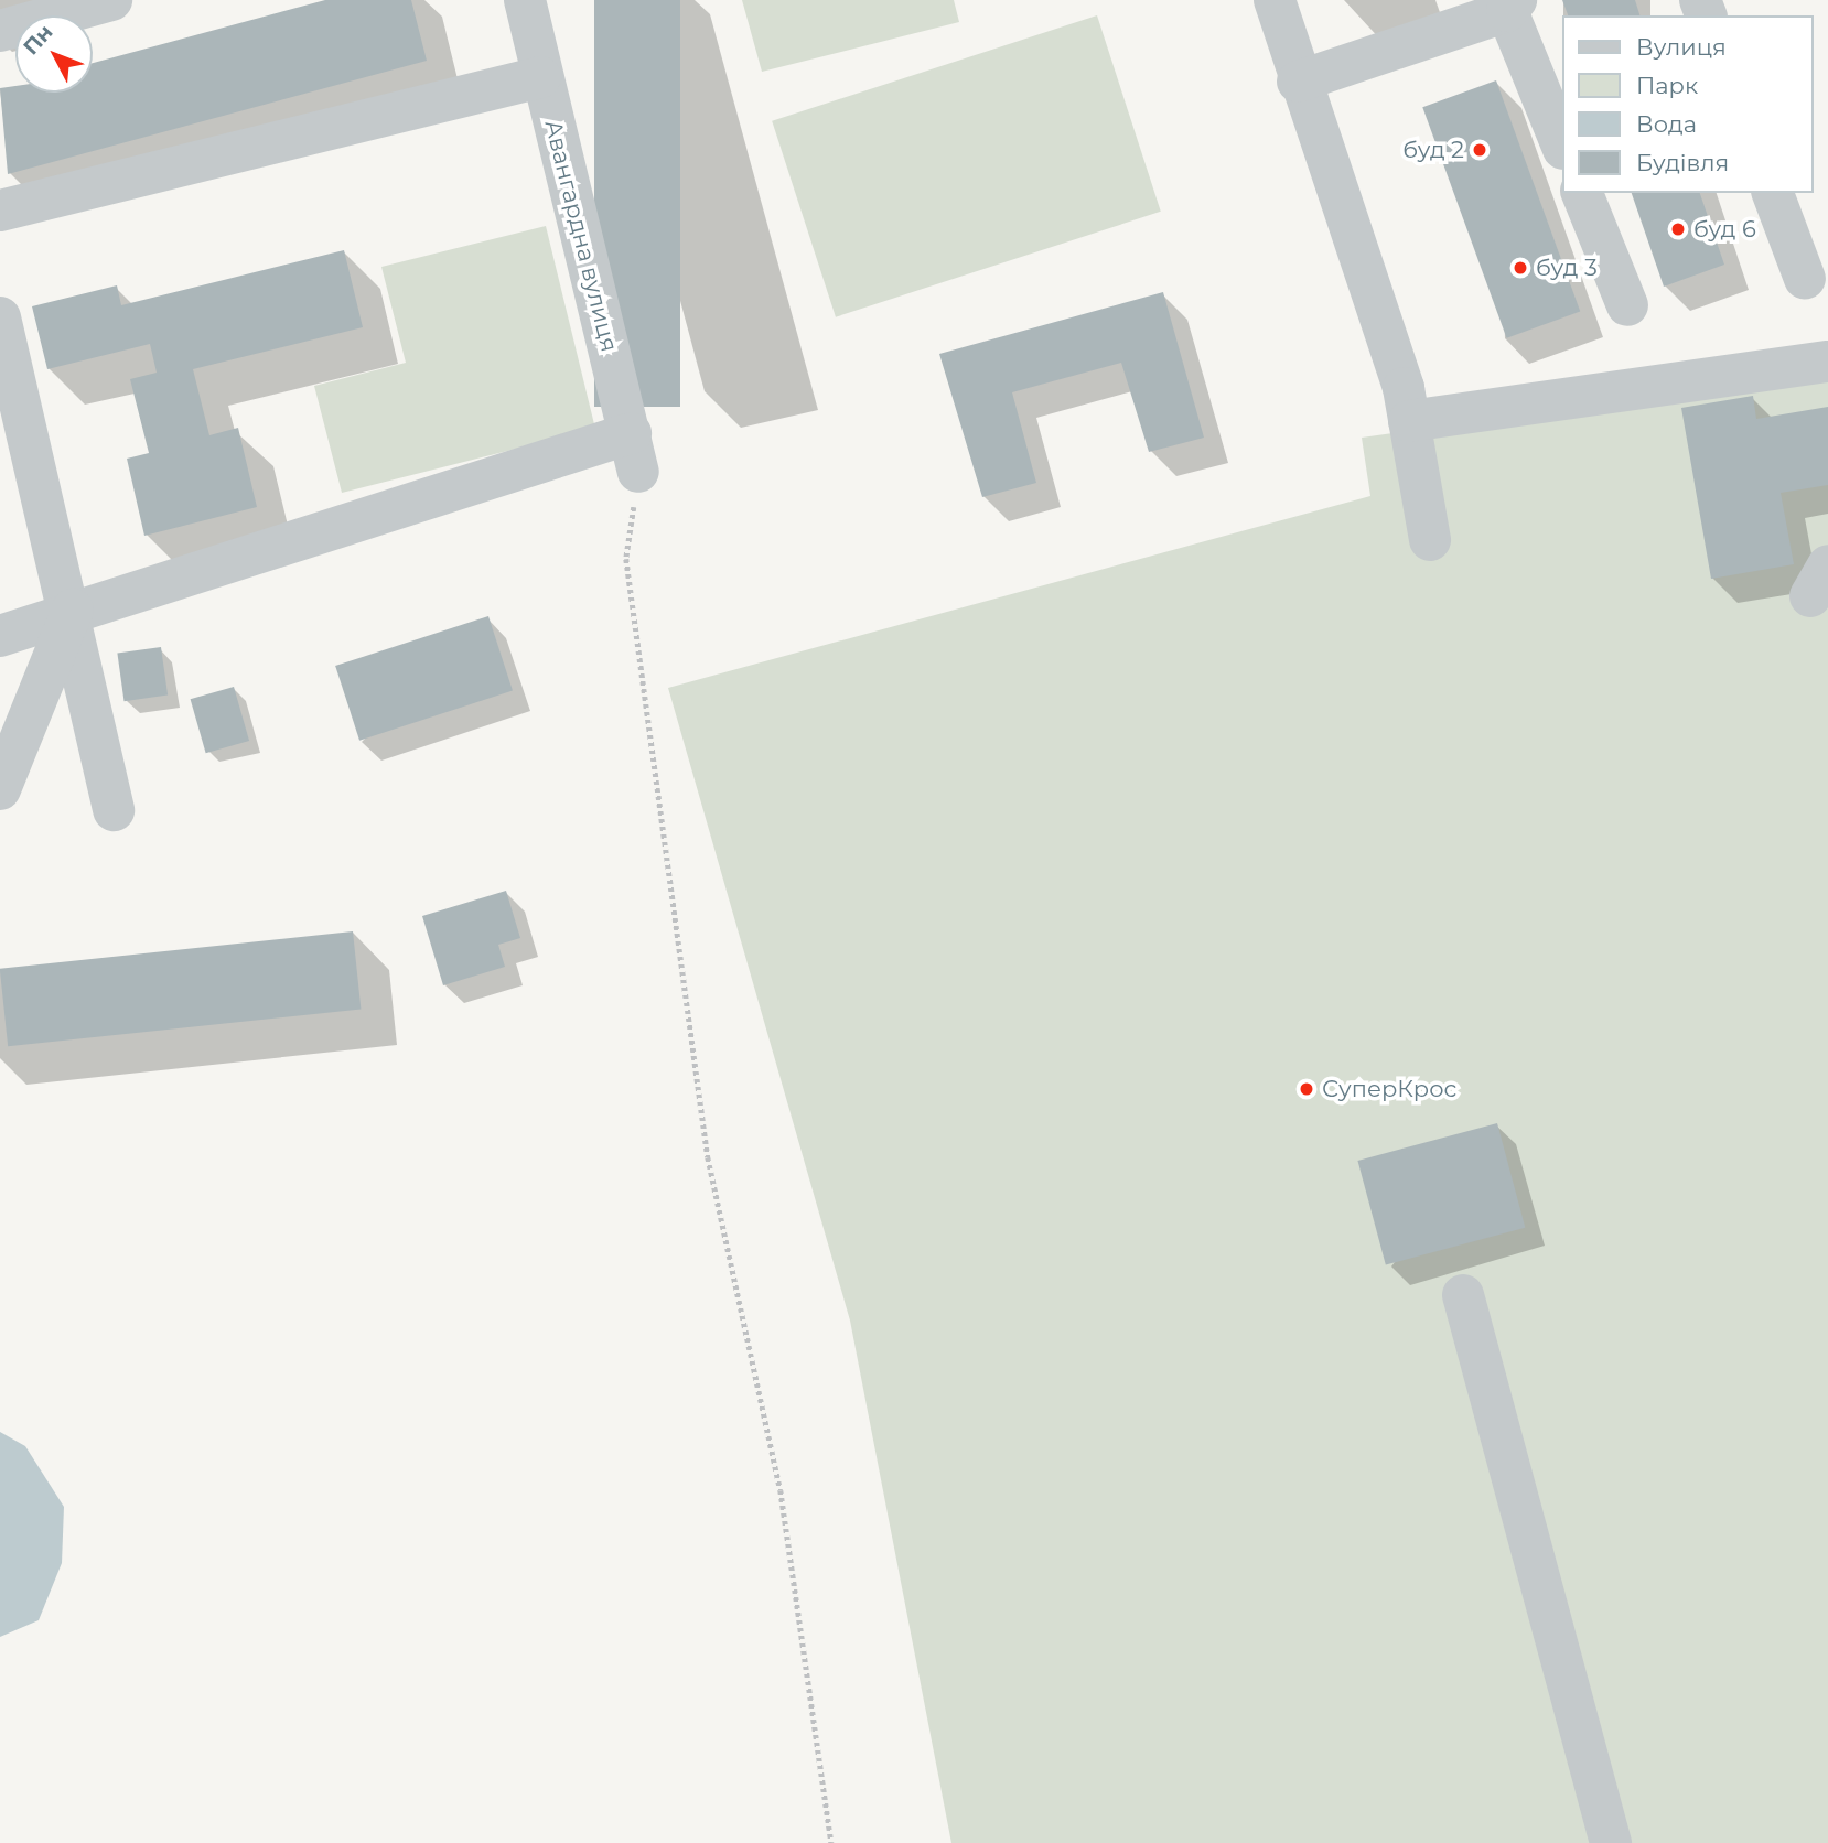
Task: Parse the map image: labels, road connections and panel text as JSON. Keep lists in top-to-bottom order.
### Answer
{
  "streets": {
    "street": ["Авангардна вулиця"]
  },
  "places": [
    "буд 2",
    "буд 6",
    "буд 3",
    "СуперКрос"
  ],
  "legend": [
    "Вулиця",
    "Парк",
    "Вода",
    "Будівля"
  ],
  "north": "top left"
}
